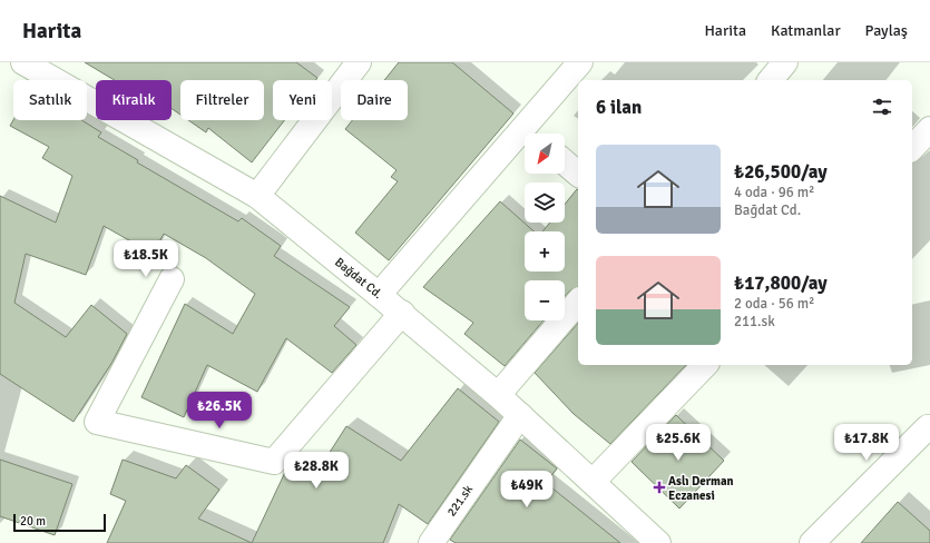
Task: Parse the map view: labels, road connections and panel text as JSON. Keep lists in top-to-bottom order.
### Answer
{
  "streets": {
    "street": ["Bağdat Cd.", "221.sk"]
  },
  "crossings": [
    ["Bağdat Cd.", "221.sk"]
  ],
  "places": {
    "health": ["Aslı Derman Eczanesi"]
  },
  "scale_bar": "20 m",
  "north": "bottom left",
  "page": {
    "header": "Harita",
    "nav": ["Harita", "Katmanlar", "Paylaş"],
    "chip": [
      "Satılık",
      "Kiralık",
      "Filtreler",
      "Yeni",
      "Daire"
    ],
    "heading": "6 ilan",
    "map_buttons": ["+", "−"],
    "list": [
      {
        "name": "₺26,500/ay",
        "note": "4 oda · 96 m² · Bağdat Cd."
      },
      {
        "name": "₺17,800/ay",
        "note": "2 oda · 56 m² · 211.sk"
      }
    ],
    "price": [
      "₺18.5K",
      "₺26.5K",
      "₺25.6K",
      "₺17.8K",
      "₺28.8K",
      "₺49K"
    ],
    "scale": "20 m"
  }
}
